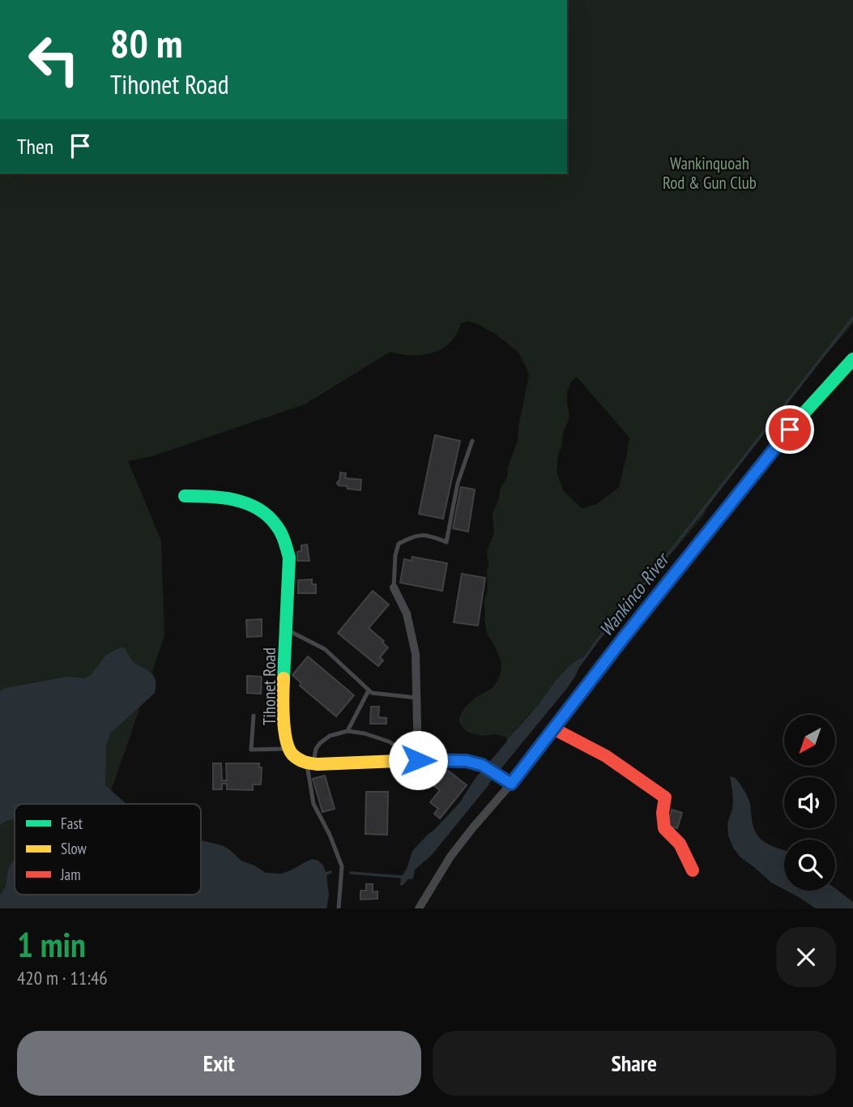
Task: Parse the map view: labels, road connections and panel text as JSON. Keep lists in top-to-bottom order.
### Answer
{
  "streets": {
    "street": ["Tihonet Road"]
  },
  "water": ["Wankinco River"],
  "parks": ["Wankinquoah Rod & Gun Club"],
  "legend": ["Fast", "Slow", "Jam"],
  "north": "bottom left",
  "page": {
    "turn": ["80 m", "Tihonet Road"],
    "then": "Then",
    "heading": ["1 min", "420 m · 11:46"],
    "buttons": ["Exit", "Share"]
  }
}
